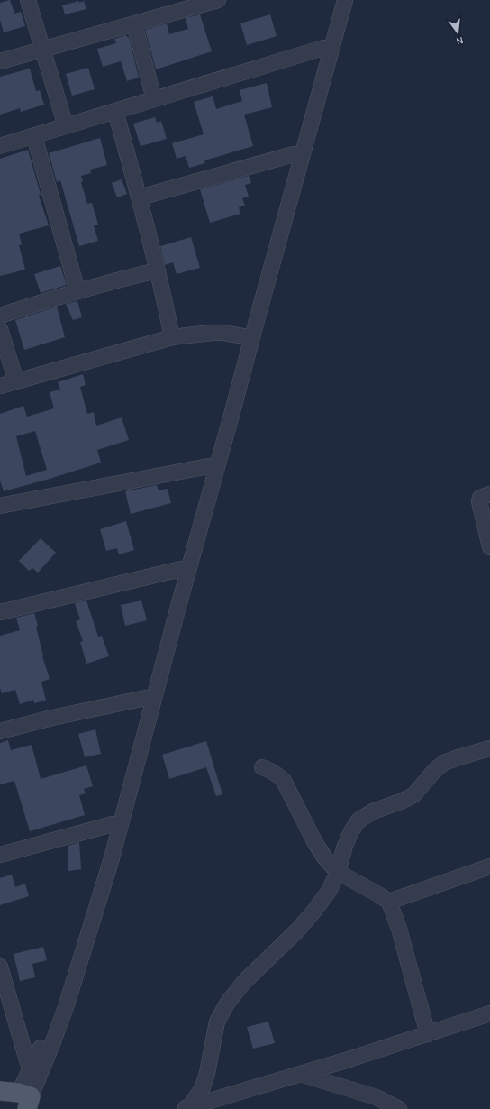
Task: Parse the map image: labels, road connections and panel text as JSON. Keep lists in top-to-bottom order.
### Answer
{
  "north": "bottom"
}
